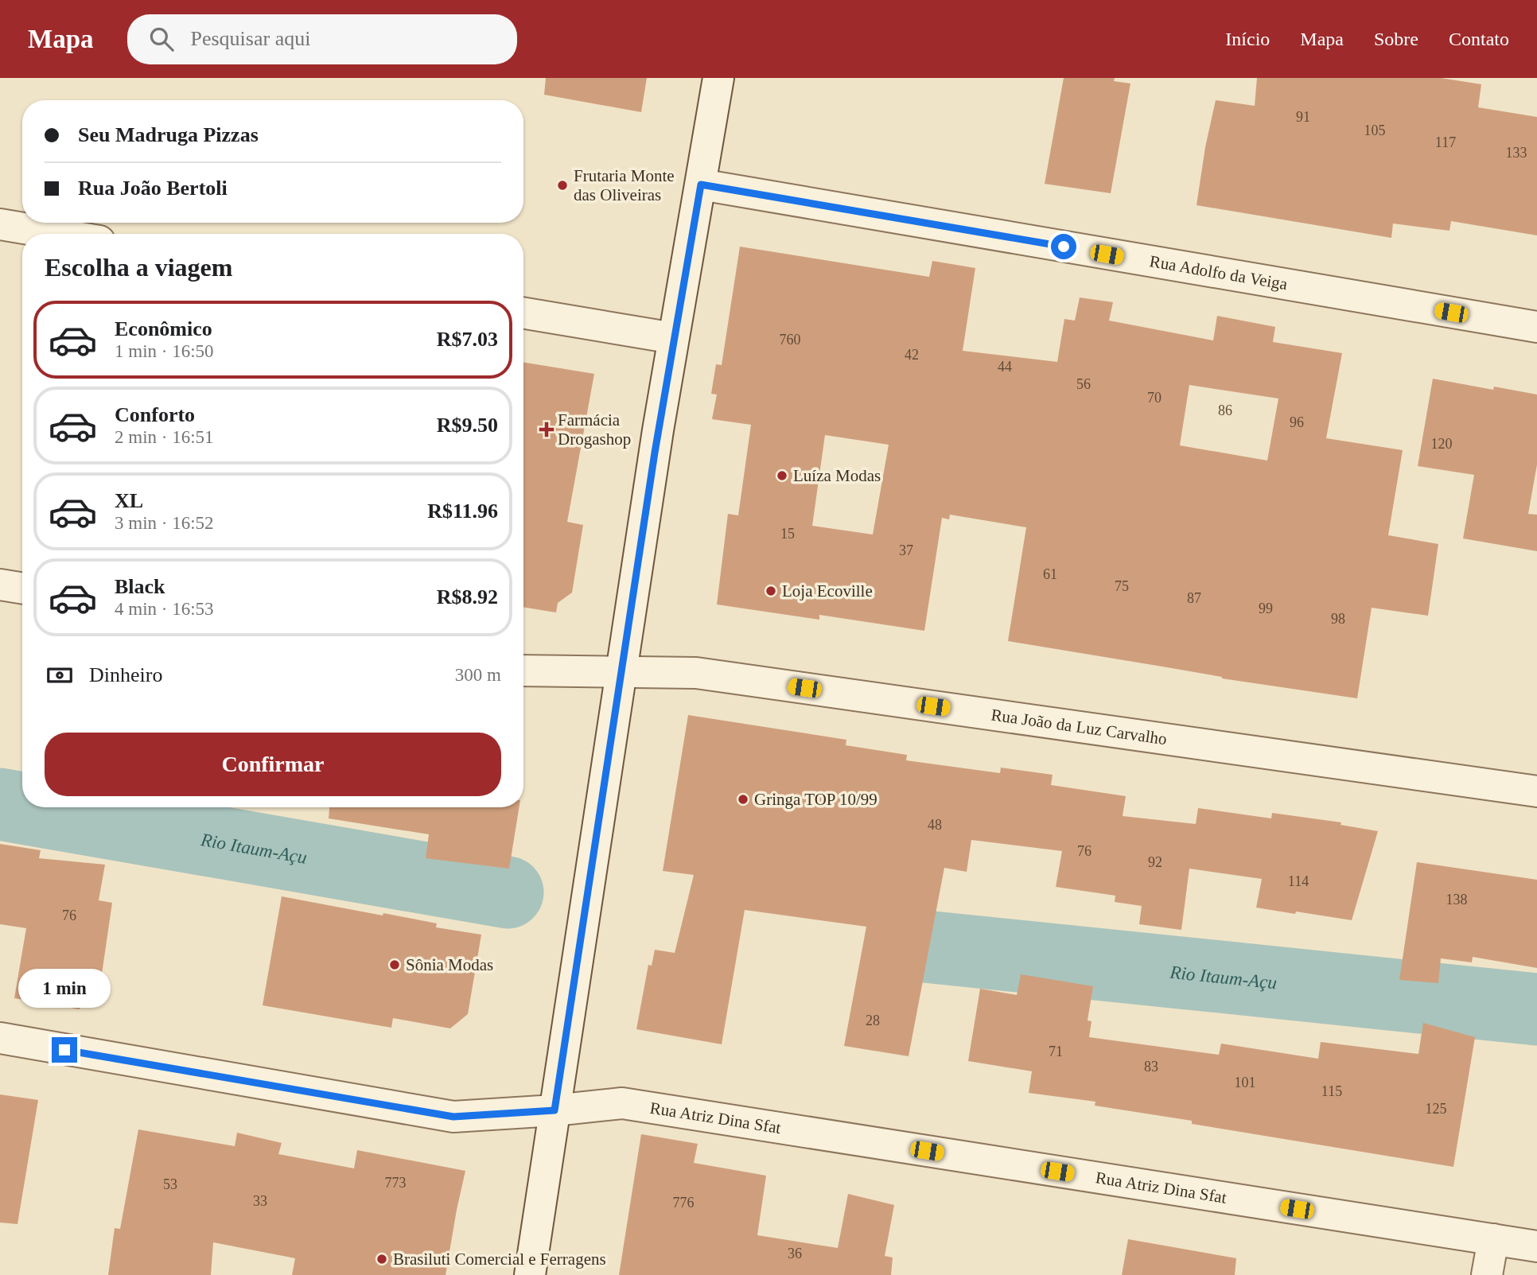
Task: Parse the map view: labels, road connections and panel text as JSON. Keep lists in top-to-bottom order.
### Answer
{
  "streets": {
    "street": ["Rua Adolfo da Veiga", "Rua João da Luz Carvalho", "Rua Atriz Dina Sfat"]
  },
  "water": ["Rio Itaum-Açu"],
  "places": {
    "other": [
      "Frutaria Monte das Oliveiras",
      "Luíza Modas",
      "Loja Ecoville",
      "Gringa TOP 10/99",
      "Sônia Modas",
      "Brasiluti Comercial e Ferragens"
    ],
    "health": ["Farmácia Drogashop"]
  },
  "house_numbers": [
    "91",
    "105",
    "117",
    "133",
    "760",
    "42",
    "44",
    "56",
    "70",
    "86",
    "96",
    "120",
    "15",
    "37",
    "61",
    "75",
    "87",
    "99",
    "98",
    "48",
    "76",
    "92",
    "114",
    "138",
    "76",
    "28",
    "71",
    "83",
    "101",
    "115",
    "125",
    "773",
    "53",
    "33",
    "776",
    "36"
  ],
  "page": {
    "header": "Mapa",
    "search": "Pesquisar aqui",
    "nav": [
      "Início",
      "Mapa",
      "Sobre",
      "Contato"
    ],
    "banner": ["Seu Madruga Pizzas", "Rua João Bertoli"],
    "heading": "Escolha a viagem",
    "list": [
      {
        "name": "Econômico",
        "note": "1 min · 16:50",
        "value": "R$7.03"
      },
      {
        "name": "Conforto",
        "note": "2 min · 16:51",
        "value": "R$9.50"
      },
      {
        "name": "XL",
        "note": "3 min · 16:52",
        "value": "R$11.96"
      },
      {
        "name": "Black",
        "note": "4 min · 16:53",
        "value": "R$8.92"
      }
    ],
    "pay": ["Dinheiro", "300 m"],
    "buttons": "Confirmar",
    "bubble": "1 min"
  }
}
